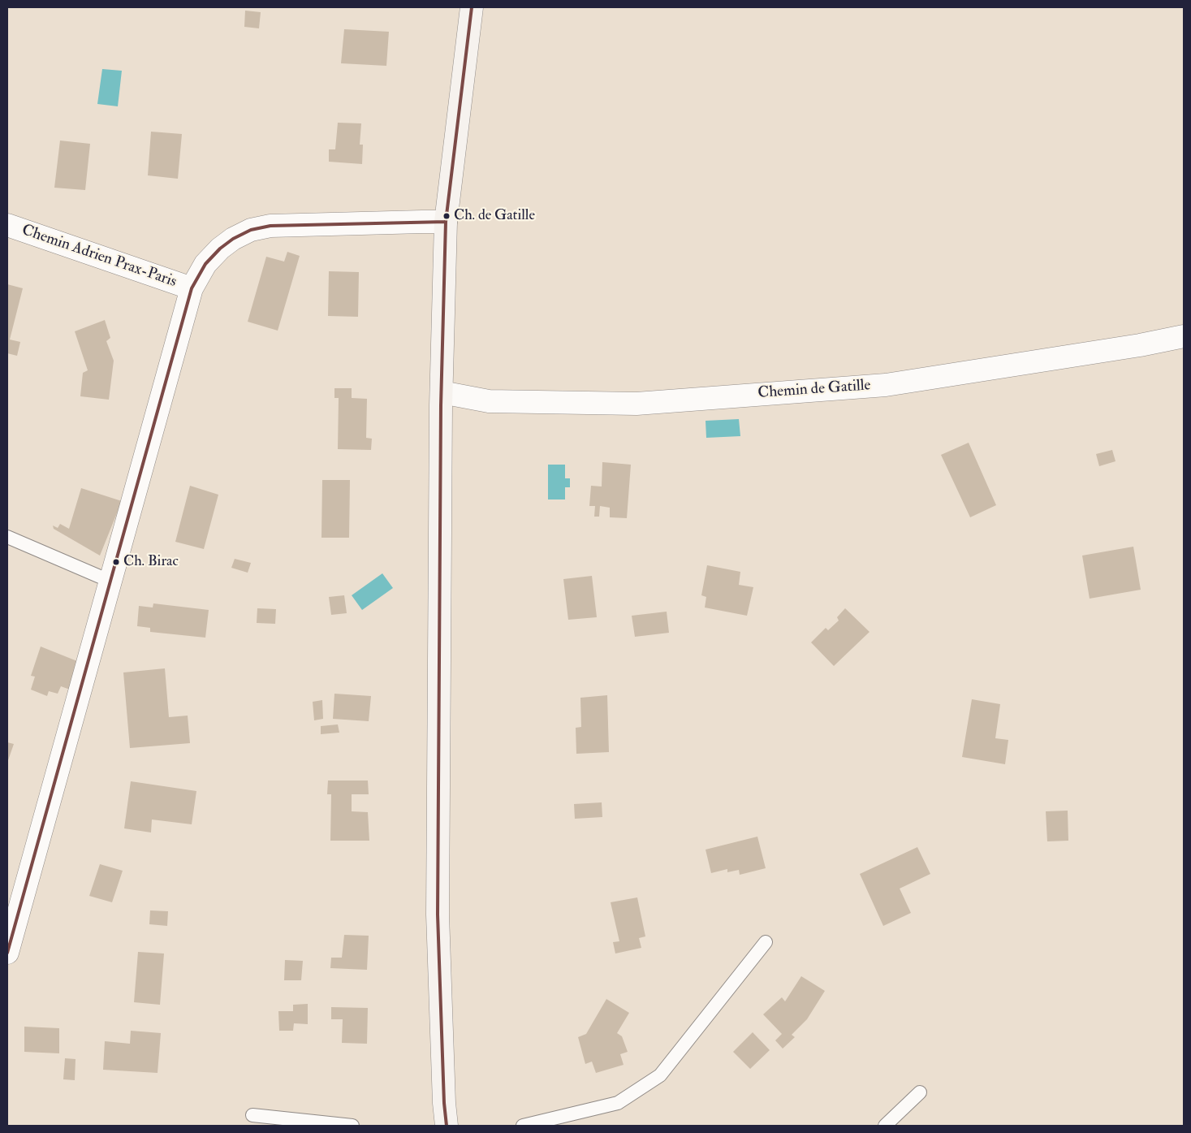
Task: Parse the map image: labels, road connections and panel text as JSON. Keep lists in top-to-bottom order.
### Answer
{
  "streets": {
    "street": ["Chemin Adrien Prax-Paris", "Chemin de Gatille"]
  },
  "places": ["Ch. de Gatille", "Ch. Birac"]
}
